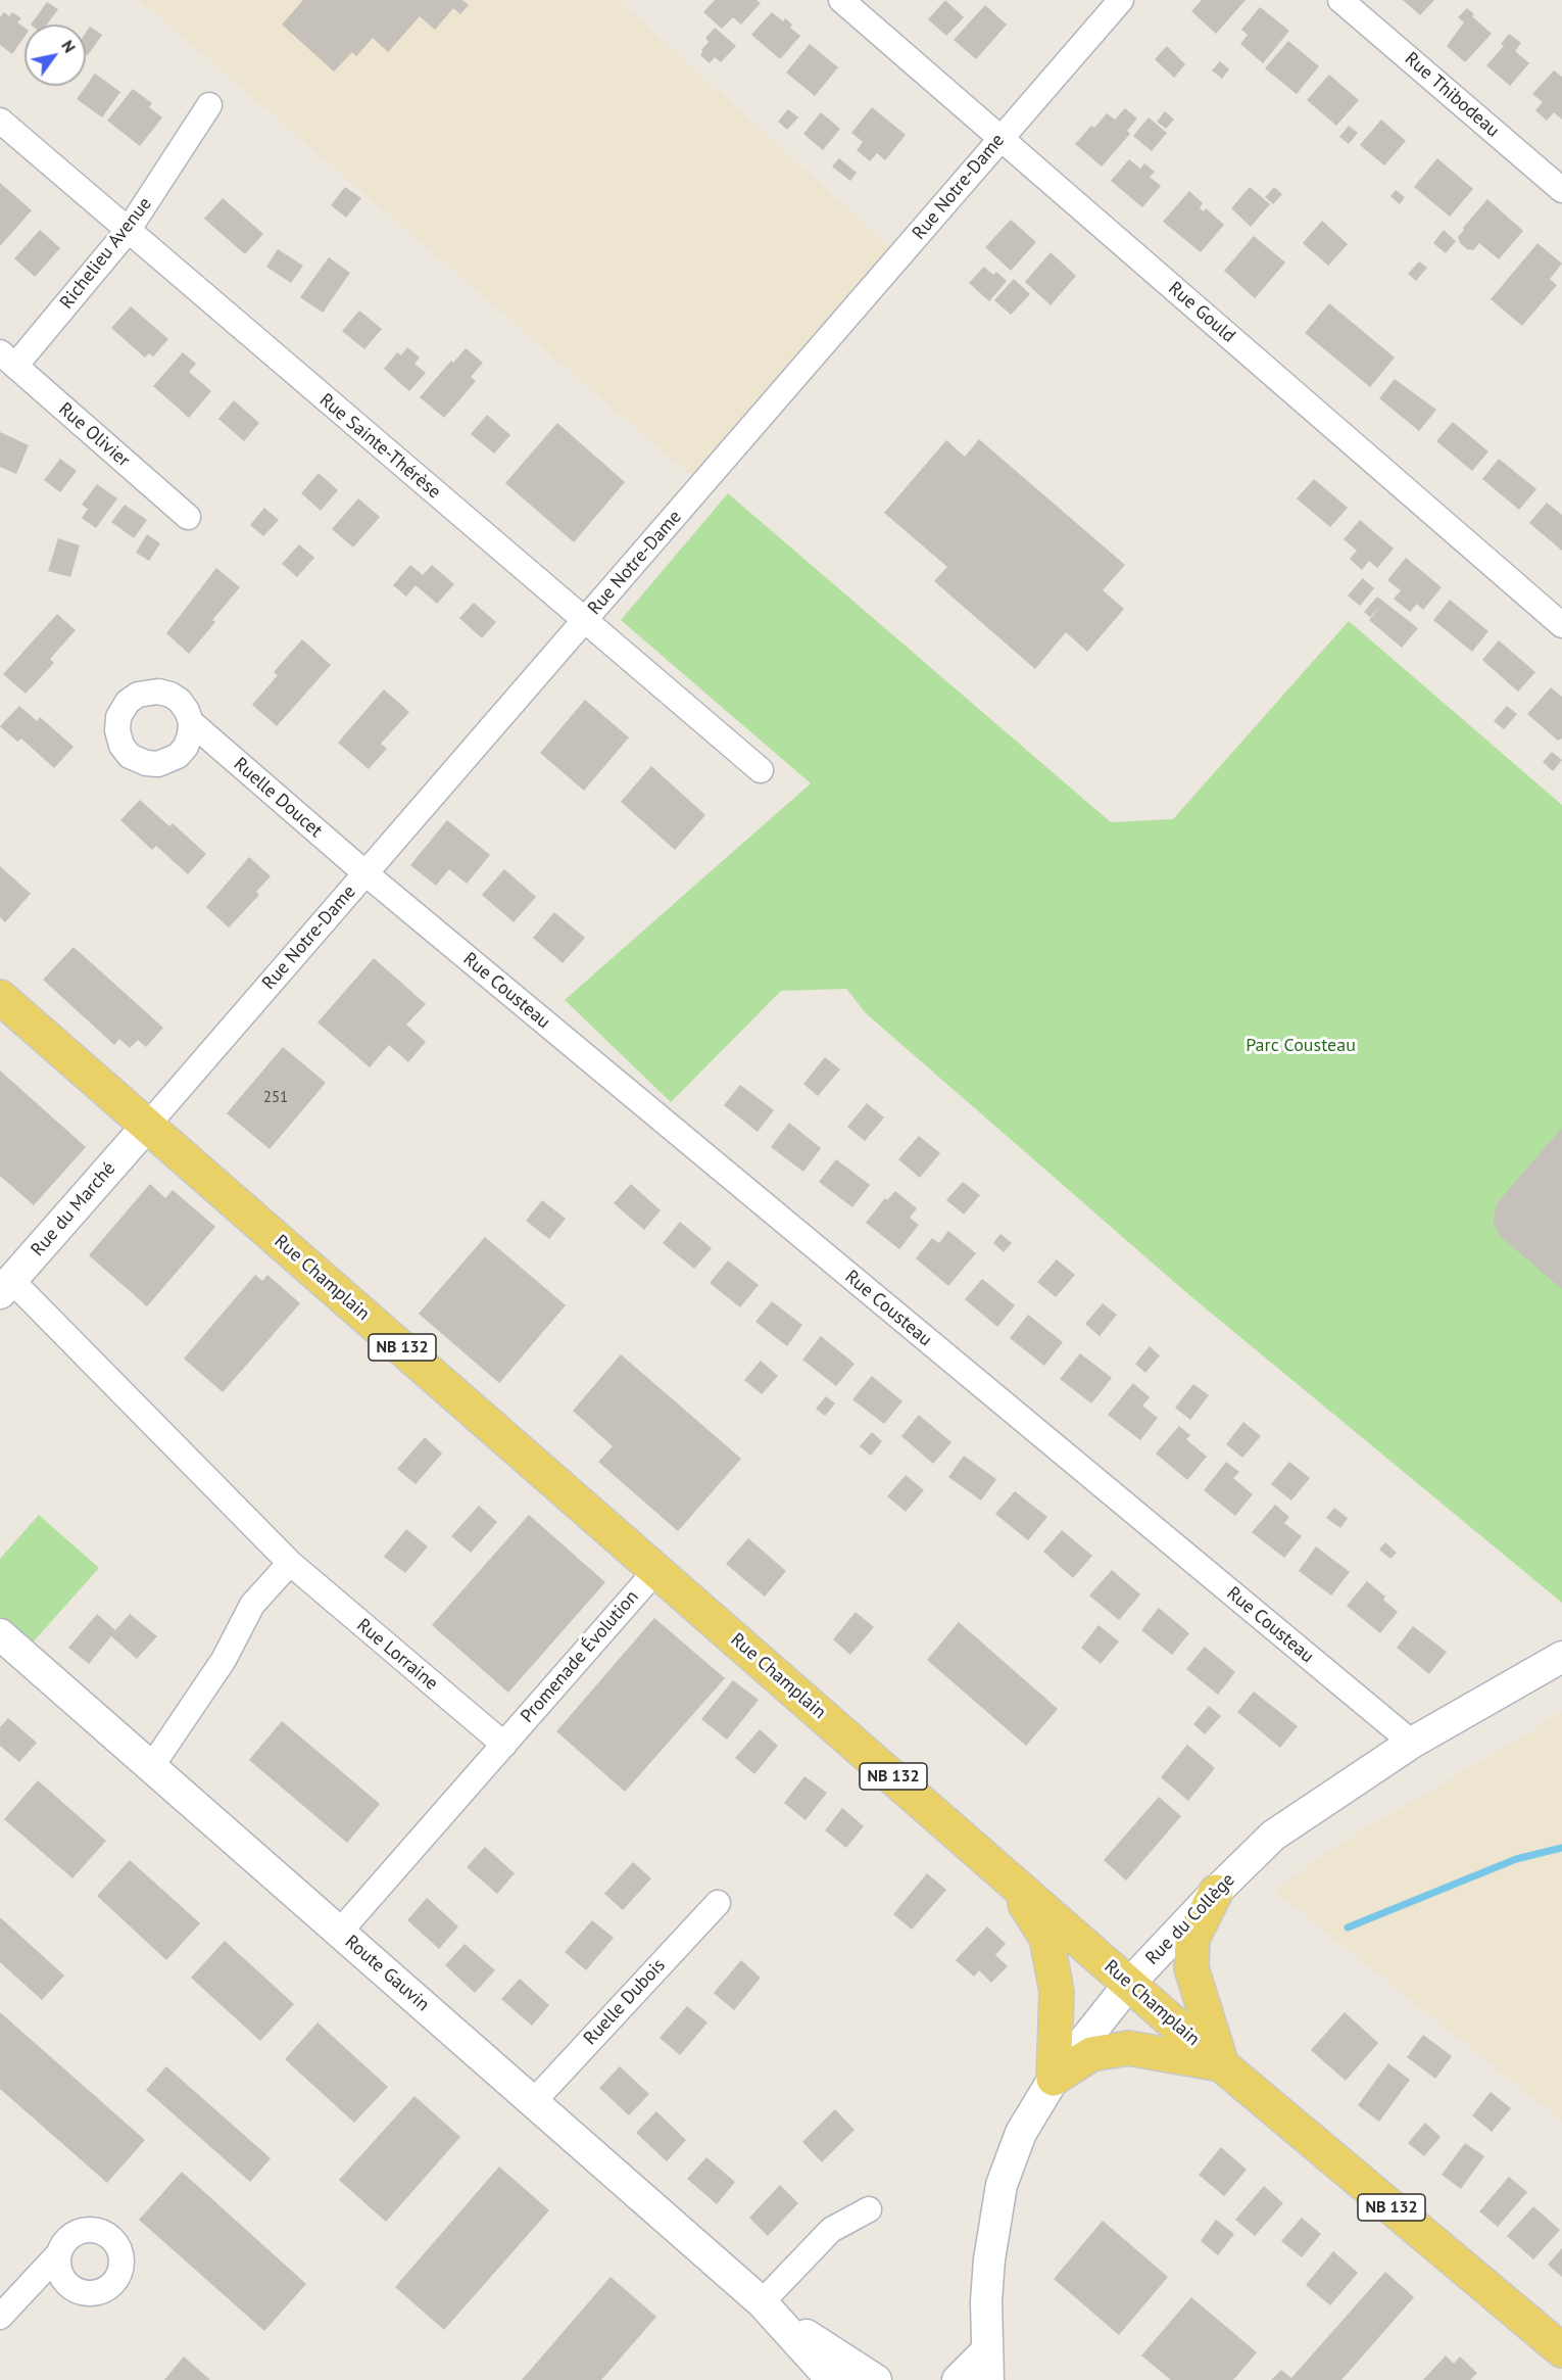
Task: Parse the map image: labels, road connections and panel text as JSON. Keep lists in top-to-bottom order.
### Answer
{
  "streets": {
    "main road": ["Rue Champlain", "NB 132"],
    "street": [
      "Rue Thibodeau",
      "Rue Notre-Dame",
      "Richelieu Avenue",
      "Rue Gould",
      "Rue Olivier",
      "Rue Sainte-Thérèse",
      "Ruelle Doucet",
      "Rue Cousteau",
      "Rue du Marché",
      "Rue Lorraine",
      "Promenade Évolution",
      "Rue du Collège",
      "Route Gauvin",
      "Ruelle Dubois"
    ]
  },
  "crossings": [
    ["Rue Notre-Dame", "Rue Gould"],
    ["Rue Notre-Dame", "Rue Sainte-Thérèse"],
    ["Rue Notre-Dame", "Ruelle Doucet"],
    ["Rue Notre-Dame", "Rue Cousteau"],
    ["Rue Notre-Dame", "Rue du Marché"],
    ["Rue Notre-Dame", "Rue Champlain"],
    ["Richelieu Avenue", "Rue Olivier"],
    ["Richelieu Avenue", "Rue Sainte-Thérèse"],
    ["Ruelle Doucet", "Rue Cousteau"],
    ["Rue Cousteau", "Rue du Collège"],
    ["Rue du Marché", "Rue Champlain"],
    ["Rue du Marché", "Rue Lorraine"],
    ["Rue Champlain", "Promenade Évolution"],
    ["Rue Champlain", "Rue du Collège"],
    ["Rue Lorraine", "Promenade Évolution"],
    ["Route Gauvin", "Ruelle Dubois"]
  ],
  "parks": ["Parc Cousteau"],
  "house_numbers": ["251"],
  "north": "top right"
}
